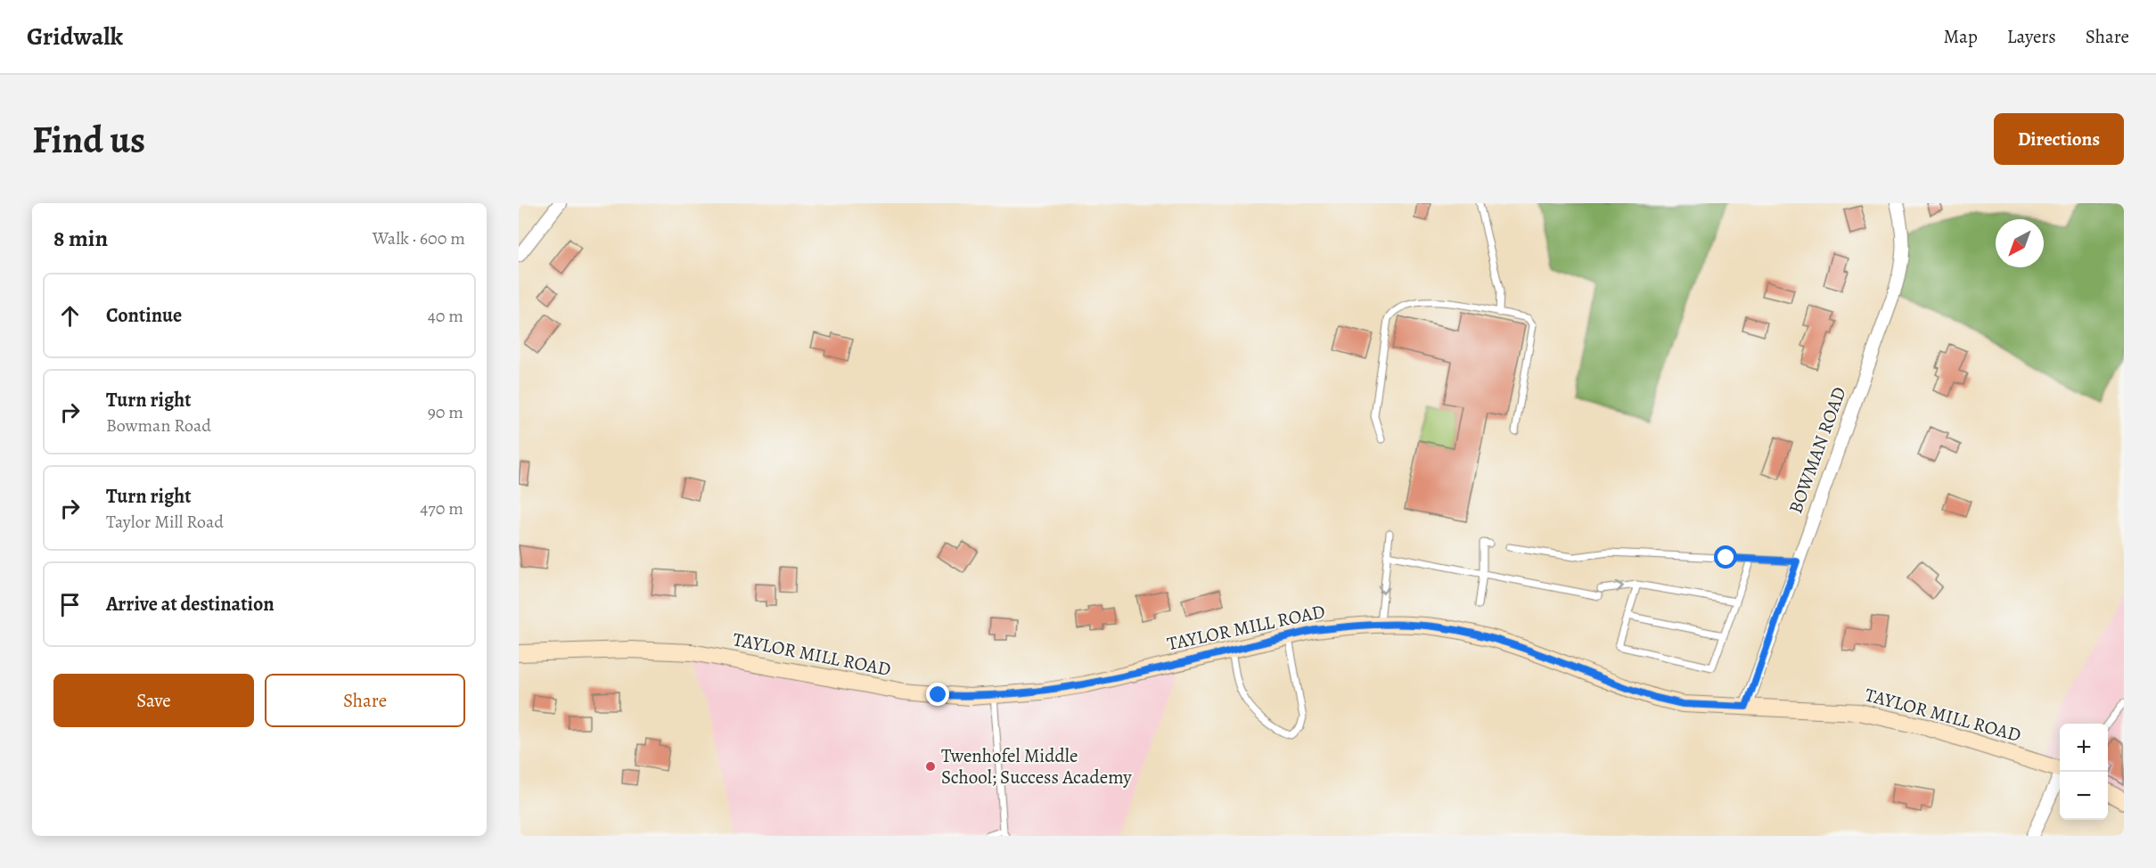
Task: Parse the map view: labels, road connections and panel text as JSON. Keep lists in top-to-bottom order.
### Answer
{
  "streets": {
    "main road": ["TAYLOR MILL ROAD"],
    "street": ["BOWMAN ROAD"]
  },
  "crossings": [
    ["BOWMAN ROAD", "TAYLOR MILL ROAD"]
  ],
  "places": ["Twenhofel Middle School; Success Academy"],
  "north": "bottom left",
  "page": {
    "header": "Gridwalk",
    "nav": ["Map", "Layers", "Share"],
    "buttons": [
      "Directions",
      ["Save", "Share"]
    ],
    "title": "Find us",
    "heading": ["8 min", "Walk · 600 m"],
    "list": [
      ["Continue", "40 m"],
      ["Turn right", "Bowman Road", "90 m"],
      ["Turn right", "Taylor Mill Road", "470 m"],
      "Arrive at destination"
    ],
    "map_buttons": ["+", "−"]
  }
}
